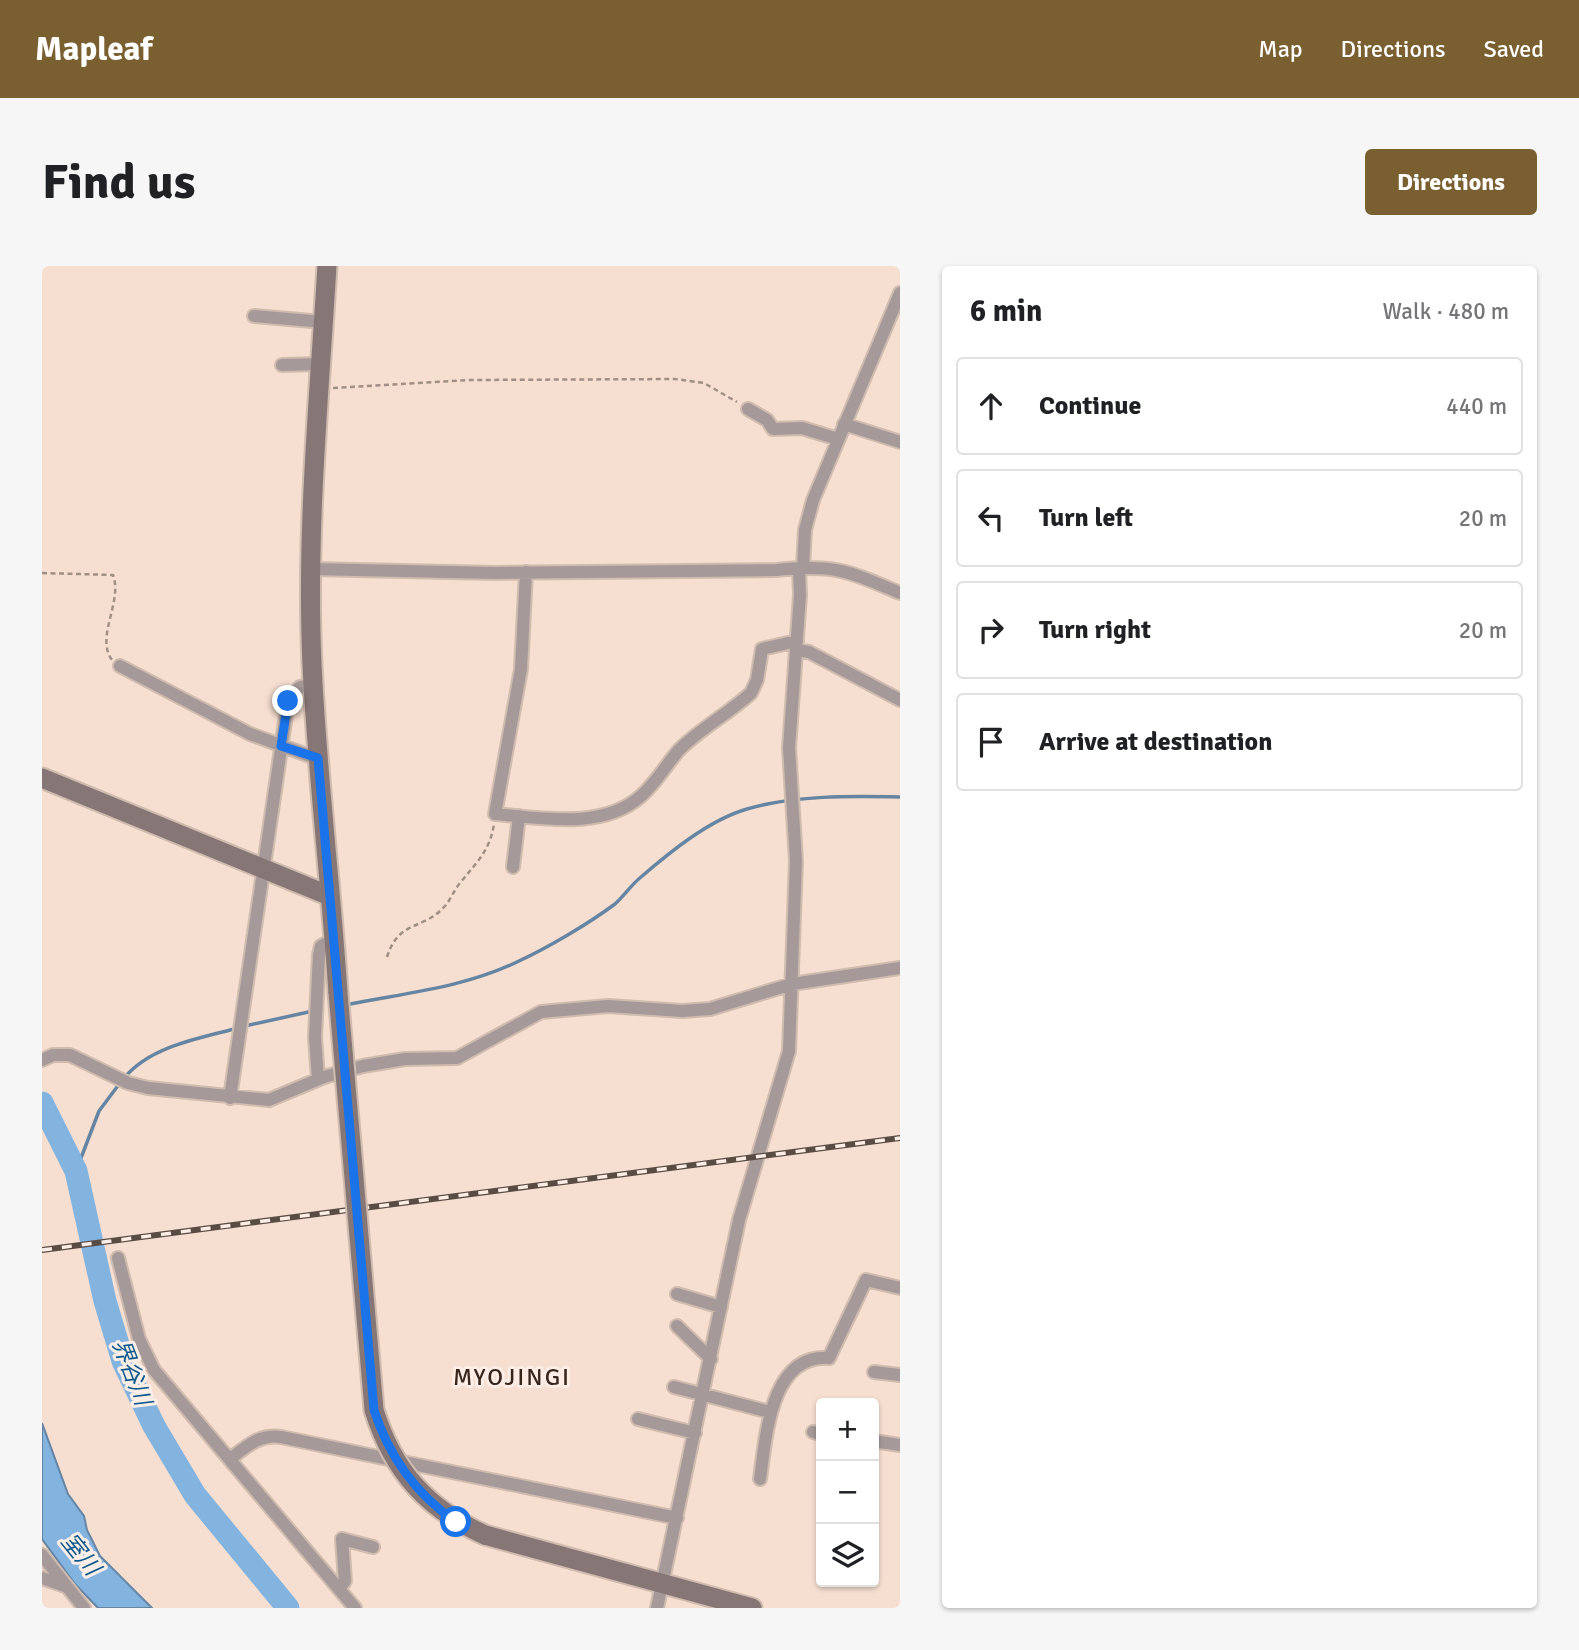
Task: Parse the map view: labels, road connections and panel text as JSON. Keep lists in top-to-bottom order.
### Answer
{
  "districts": ["MYOJINGI"],
  "water": ["界谷川", "室川"],
  "page": {
    "header": "Mapleaf",
    "nav": ["Map", "Directions", "Saved"],
    "buttons": "Directions",
    "title": "Find us",
    "heading": ["6 min", "Walk · 480 m"],
    "list": [
      ["Continue", "440 m"],
      ["Turn left", "20 m"],
      ["Turn right", "20 m"],
      "Arrive at destination"
    ],
    "map_buttons": ["+", "−"]
  }
}
